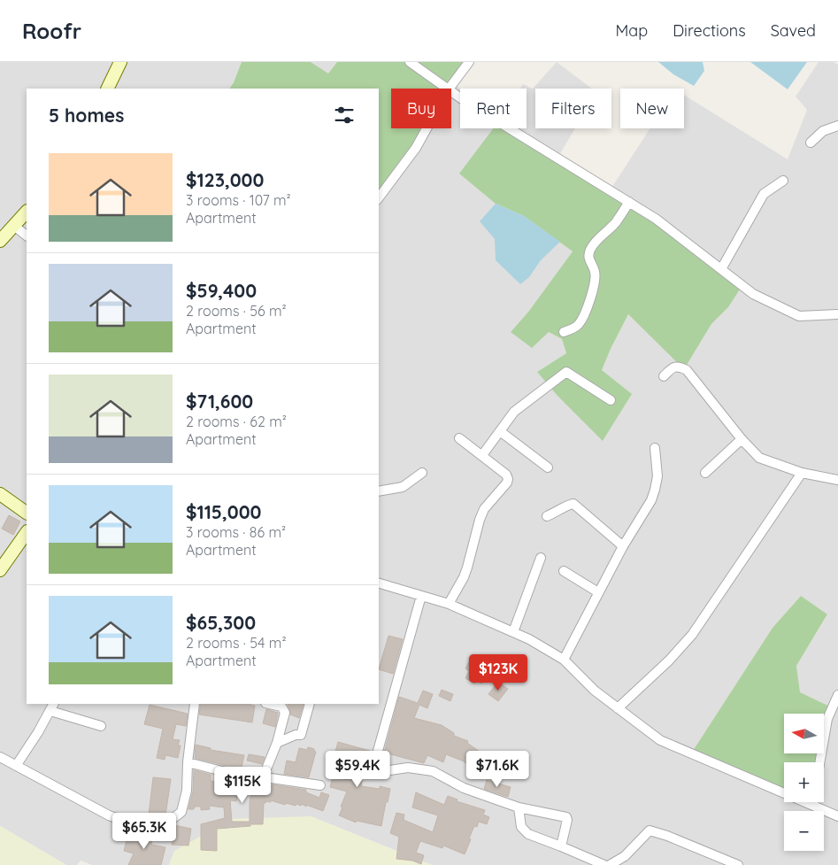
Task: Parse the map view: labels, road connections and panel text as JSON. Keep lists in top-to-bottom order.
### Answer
{
  "north": "left",
  "page": {
    "header": "Roofr",
    "nav": ["Map", "Directions", "Saved"],
    "chip": [
      "Buy",
      "Rent",
      "Filters",
      "New"
    ],
    "heading": "5 homes",
    "list": [
      {
        "name": "$123,000",
        "note": "3 rooms · 107 m² · Apartment"
      },
      {
        "name": "$59,400",
        "note": "2 rooms · 56 m² · Apartment"
      },
      {
        "name": "$71,600",
        "note": "2 rooms · 62 m² · Apartment"
      },
      {
        "name": "$115,000",
        "note": "3 rooms · 86 m² · Apartment"
      },
      {
        "name": "$65,300",
        "note": "2 rooms · 54 m² · Apartment"
      }
    ],
    "price": [
      "$123K",
      "$59.4K",
      "$71.6K",
      "$115K",
      "$65.3K"
    ],
    "map_buttons": ["+", "−"]
  }
}
